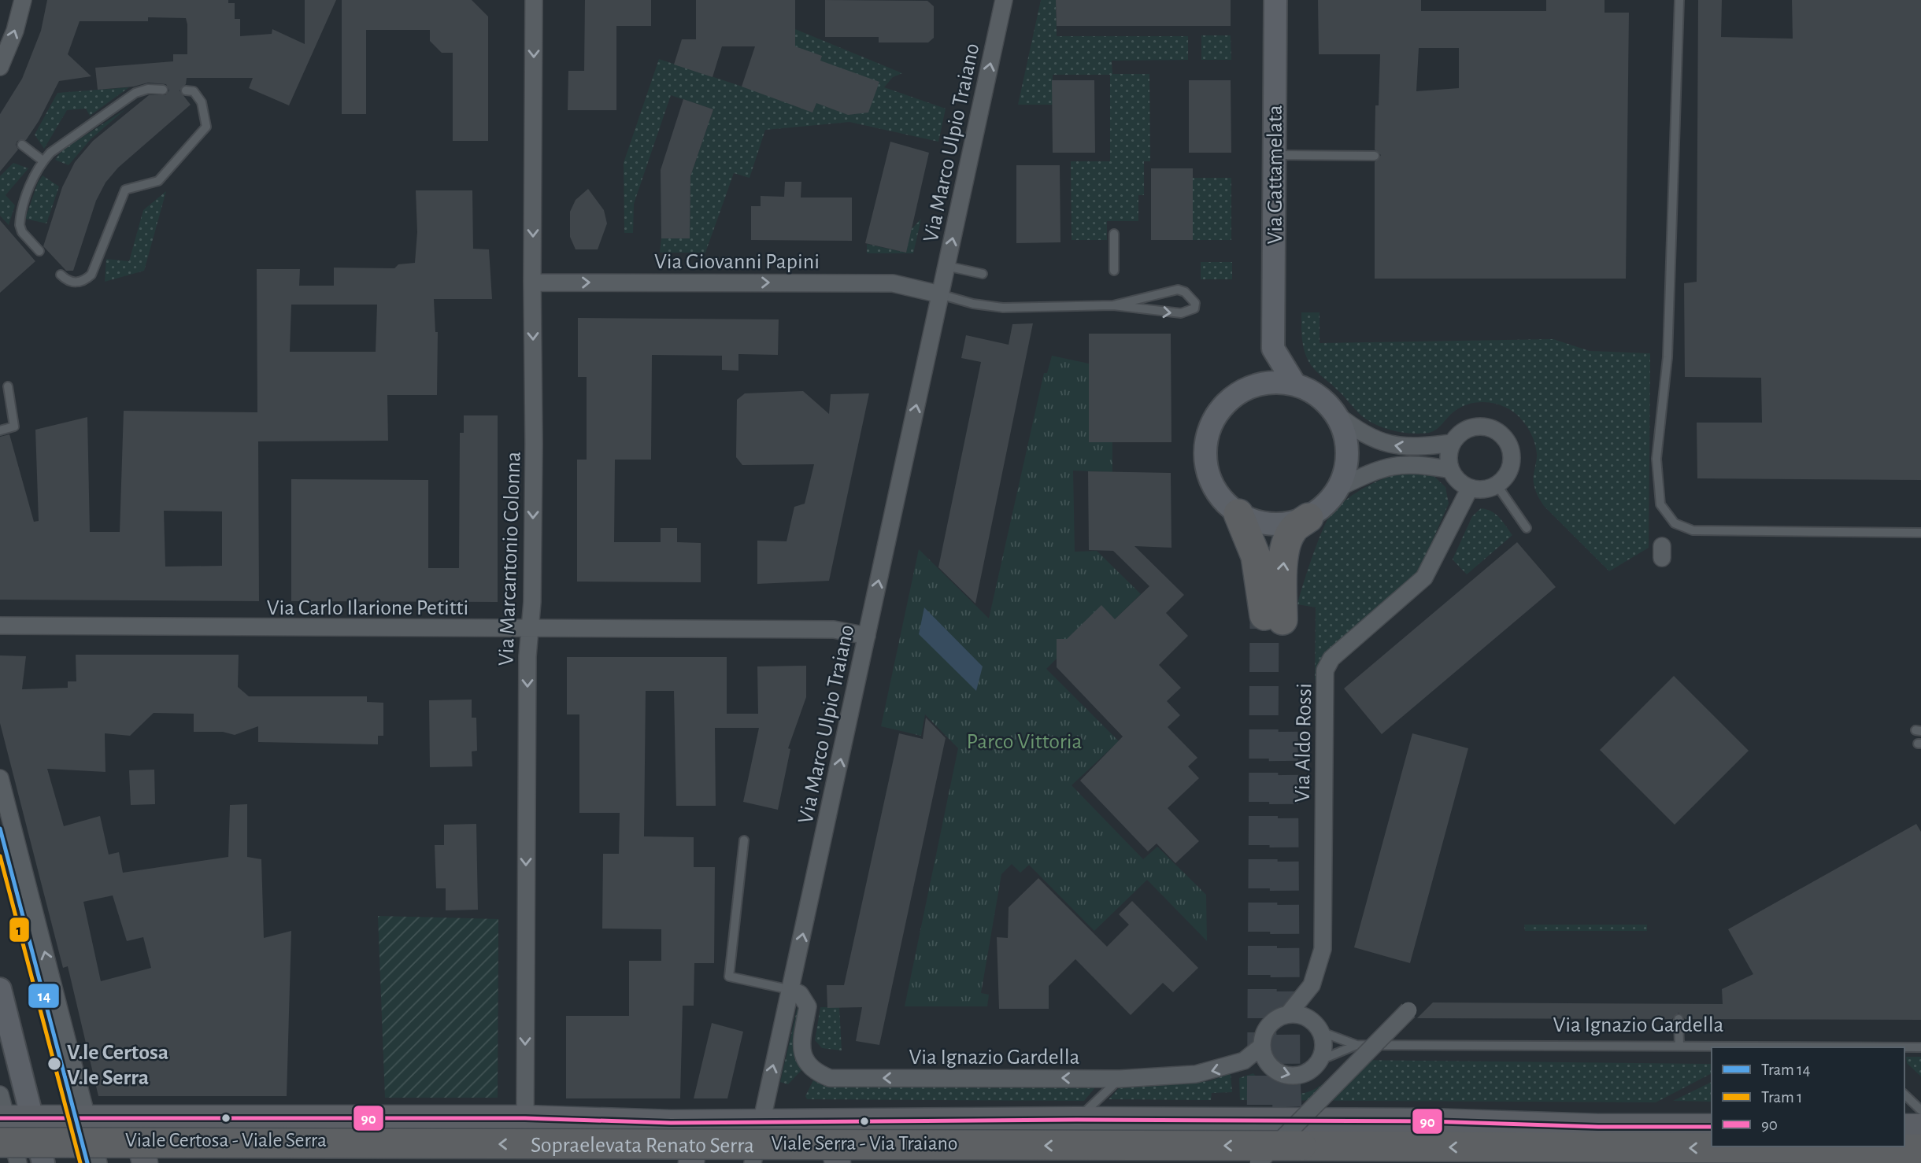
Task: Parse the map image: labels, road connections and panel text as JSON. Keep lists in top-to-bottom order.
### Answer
{
  "streets": {
    "highway": ["Sopraelevata Renato Serra"],
    "street": [
      "Via Marco Ulpio Traiano",
      "Via Gattamelata",
      "Via Giovanni Papini",
      "Via Marcantonio Colonna",
      "Via Carlo Ilarione Petitti",
      "Via Aldo Rossi",
      "Via Ignazio Gardella"
    ]
  },
  "crossings": [
    ["Via Marco Ulpio Traiano", "Via Giovanni Papini"],
    ["Via Marco Ulpio Traiano", "Via Carlo Ilarione Petitti"],
    ["Via Marco Ulpio Traiano", "Via Ignazio Gardella"],
    ["Via Giovanni Papini", "Via Marcantonio Colonna"],
    ["Via Marcantonio Colonna", "Via Carlo Ilarione Petitti"],
    ["Via Aldo Rossi", "Via Ignazio Gardella"]
  ],
  "one_way": [
    "Via Marco Ulpio Traiano",
    "Via Giovanni Papini",
    "Via Marcantonio Colonna",
    "Sopraelevata Renato Serra"
  ],
  "parks": ["Parco Vittoria"],
  "places": ["V.le Certosa V.le Serra", "Viale Certosa - Viale Serra", "Viale Serra - Via Traiano"],
  "lines": ["tram line 14", "tram line 1", "transit line 90"],
  "legend": ["Tram 14", "Tram 1", "90"]
}
